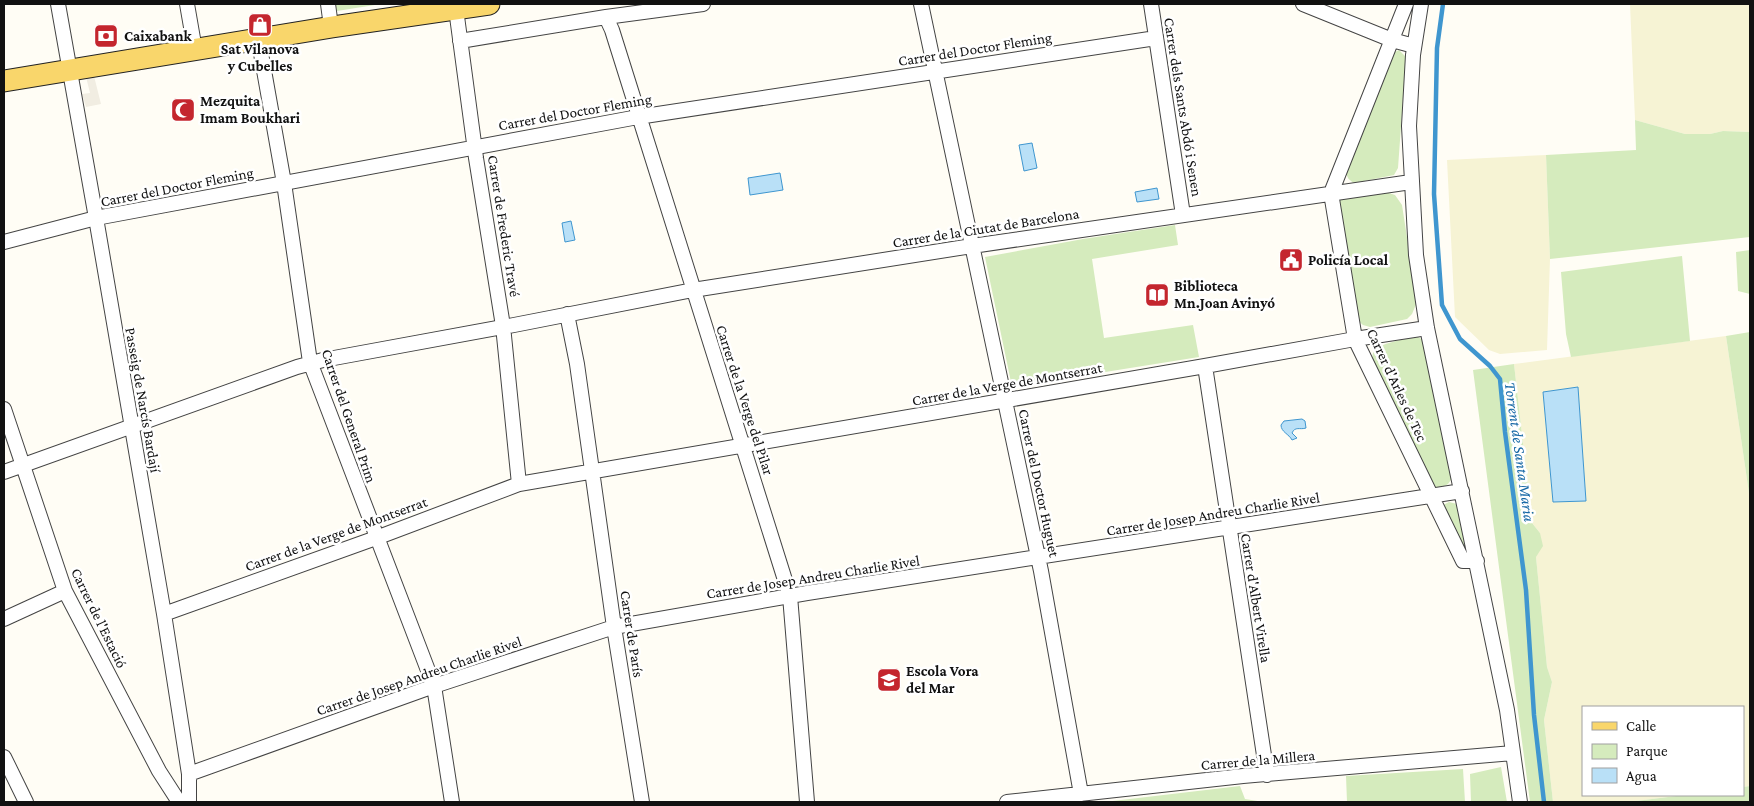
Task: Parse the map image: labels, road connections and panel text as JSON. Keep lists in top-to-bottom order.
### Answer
{
  "streets": {
    "street": [
      "Carrer del Doctor Fleming",
      "Carrer dels Sants Abdó i Senen",
      "Carrer de Frederic Travé",
      "Carrer de la Ciutat de Barcelona",
      "Carrer de la Verge de Montserrat",
      "Carrer d'Arles de Tec",
      "Passeig de Narcís Bardají",
      "Carrer de la Verge del Pilar",
      "Carrer del General Prim",
      "Carrer del Doctor Huguet",
      "Carrer de Josep Andreu Charlie Rivel",
      "Carrer d'Albert Virella",
      "Carrer de l'Estació",
      "Carrer de París",
      "Carrer de la Millera"
    ]
  },
  "crossings": [
    ["Carrer del Doctor Fleming", "Carrer dels Sants Abdó i Senen"],
    ["Carrer del Doctor Fleming", "Carrer de Frederic Travé"],
    ["Carrer del Doctor Fleming", "Passeig de Narcís Bardají"],
    ["Carrer del Doctor Fleming", "Carrer de la Verge del Pilar"],
    ["Carrer del Doctor Fleming", "Carrer del General Prim"],
    ["Carrer del Doctor Fleming", "Carrer del Doctor Huguet"],
    ["Carrer dels Sants Abdó i Senen", "Carrer de la Ciutat de Barcelona"],
    ["Carrer de Frederic Travé", "Carrer de la Ciutat de Barcelona"],
    ["Carrer de Frederic Travé", "Carrer de la Verge de Montserrat"],
    ["Carrer de la Ciutat de Barcelona", "Carrer d'Arles de Tec"],
    ["Carrer de la Ciutat de Barcelona", "Carrer de la Verge del Pilar"],
    ["Carrer de la Ciutat de Barcelona", "Carrer del Doctor Huguet"],
    ["Carrer de la Ciutat de Barcelona", "Carrer de París"],
    ["Carrer de la Verge de Montserrat", "Carrer d'Arles de Tec"],
    ["Carrer de la Verge de Montserrat", "Passeig de Narcís Bardají"],
    ["Carrer de la Verge de Montserrat", "Carrer de la Verge del Pilar"],
    ["Carrer de la Verge de Montserrat", "Carrer del General Prim"],
    ["Carrer de la Verge de Montserrat", "Carrer del Doctor Huguet"],
    ["Carrer de la Verge de Montserrat", "Carrer d'Albert Virella"],
    ["Carrer de la Verge de Montserrat", "Carrer de París"],
    ["Carrer d'Arles de Tec", "Carrer de Josep Andreu Charlie Rivel"],
    ["Carrer d'Arles de Tec", "Carrer de la Millera"],
    ["Passeig de Narcís Bardají", "Carrer de Josep Andreu Charlie Rivel"],
    ["Carrer de la Verge del Pilar", "Carrer de Josep Andreu Charlie Rivel"],
    ["Carrer del General Prim", "Carrer de Josep Andreu Charlie Rivel"],
    ["Carrer del Doctor Huguet", "Carrer de Josep Andreu Charlie Rivel"],
    ["Carrer del Doctor Huguet", "Carrer de la Millera"],
    ["Carrer de Josep Andreu Charlie Rivel", "Carrer d'Albert Virella"],
    ["Carrer de Josep Andreu Charlie Rivel", "Carrer de París"],
    ["Carrer d'Albert Virella", "Carrer de la Millera"]
  ],
  "water": ["Torrent de Santa Maria"],
  "places": {
    "shop": ["Sat Vilanova y Cubelles"],
    "bank": ["Caixabank"],
    "mosque": ["Mezquita Imam Boukhari"],
    "public building": ["Policía Local"],
    "library": ["Biblioteca Mn.Joan Avinyó"],
    "school or university": ["Escola Vora del Mar"]
  },
  "legend": ["Calle", "Parque", "Agua"]
}
